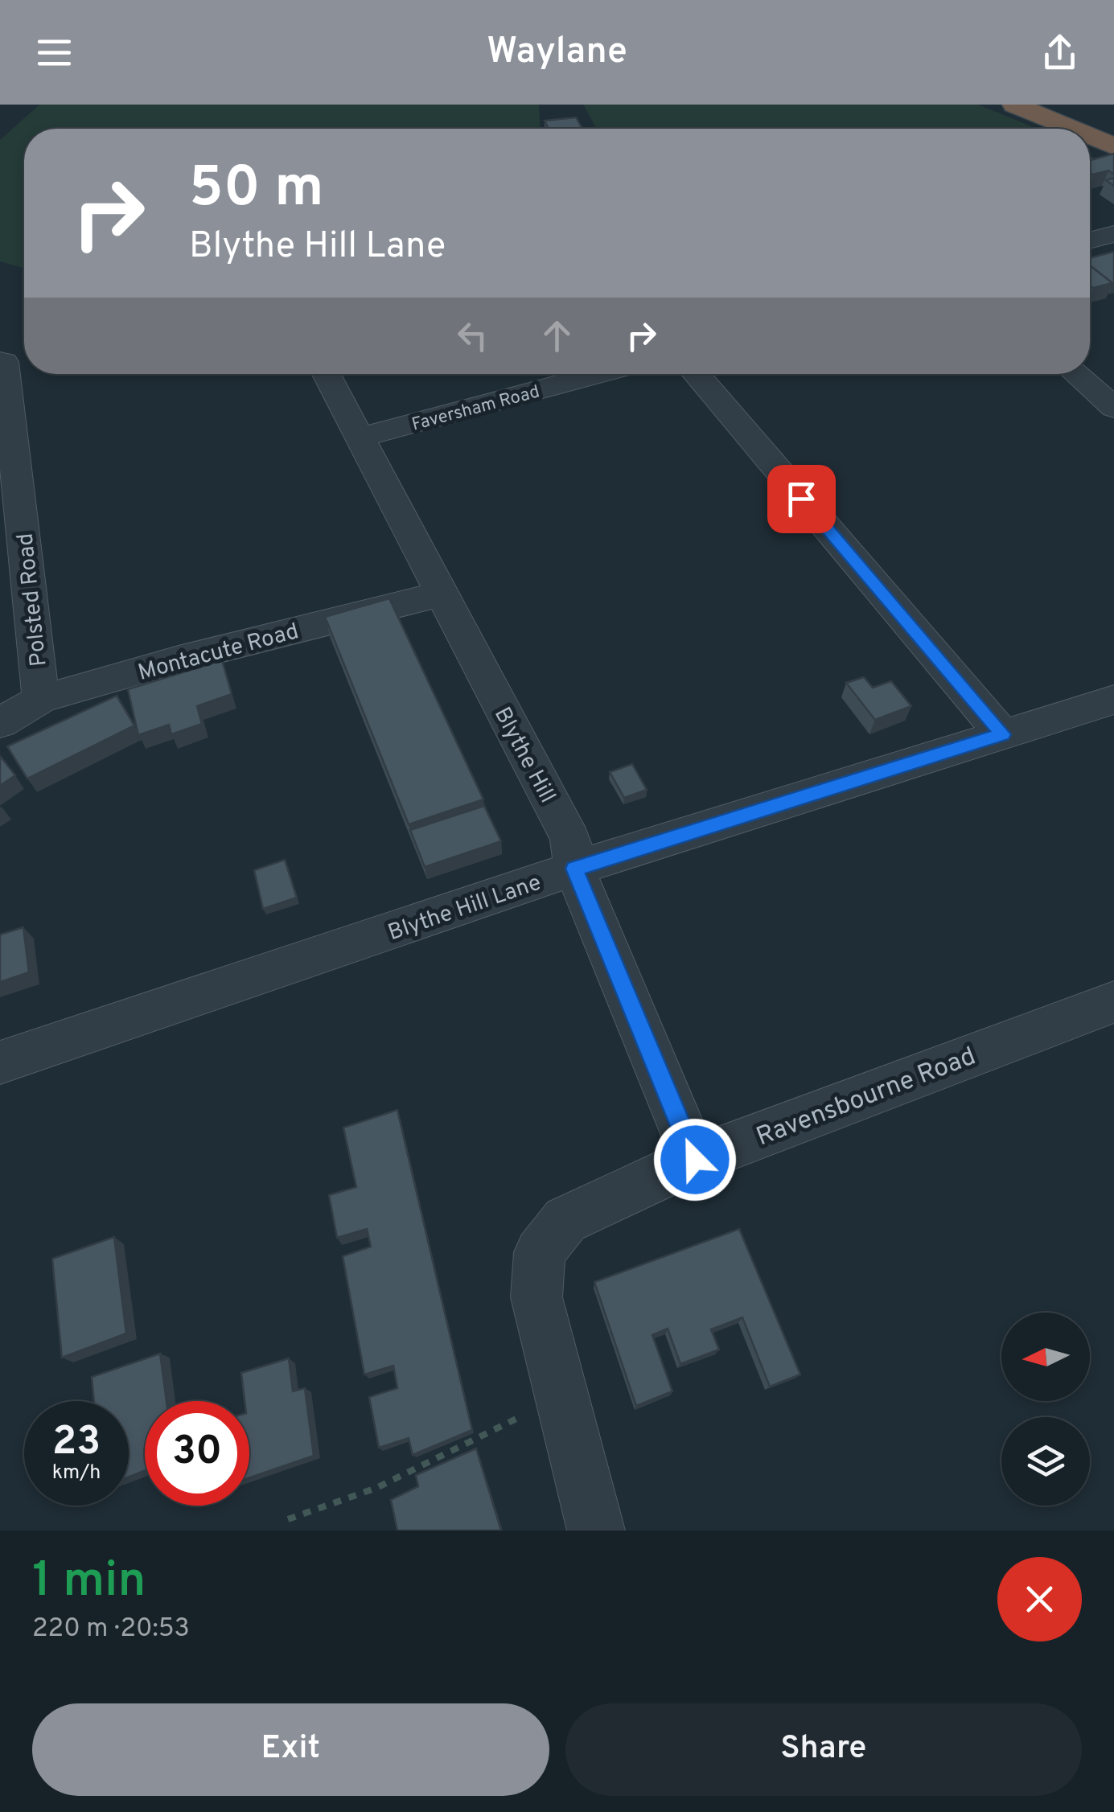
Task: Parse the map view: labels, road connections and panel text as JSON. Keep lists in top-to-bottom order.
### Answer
{
  "streets": {
    "street": [
      "Faversham Road",
      "Polsted Road",
      "Montacute Road",
      "Blythe Hill",
      "Blythe Hill Lane",
      "Ravensbourne Road"
    ]
  },
  "crossings": [
    ["Faversham Road", "Blythe Hill"],
    ["Polsted Road", "Montacute Road"],
    ["Montacute Road", "Blythe Hill"],
    ["Blythe Hill", "Blythe Hill Lane"],
    ["Blythe Hill", "Ravensbourne Road"]
  ],
  "north": "left",
  "page": {
    "header": "Waylane",
    "turn": ["50 m", "Blythe Hill Lane"],
    "speed": "23 km/h",
    "limit": "30",
    "heading": ["1 min", "220 m · 20:53"],
    "buttons": ["Exit", "Share"]
  }
}
